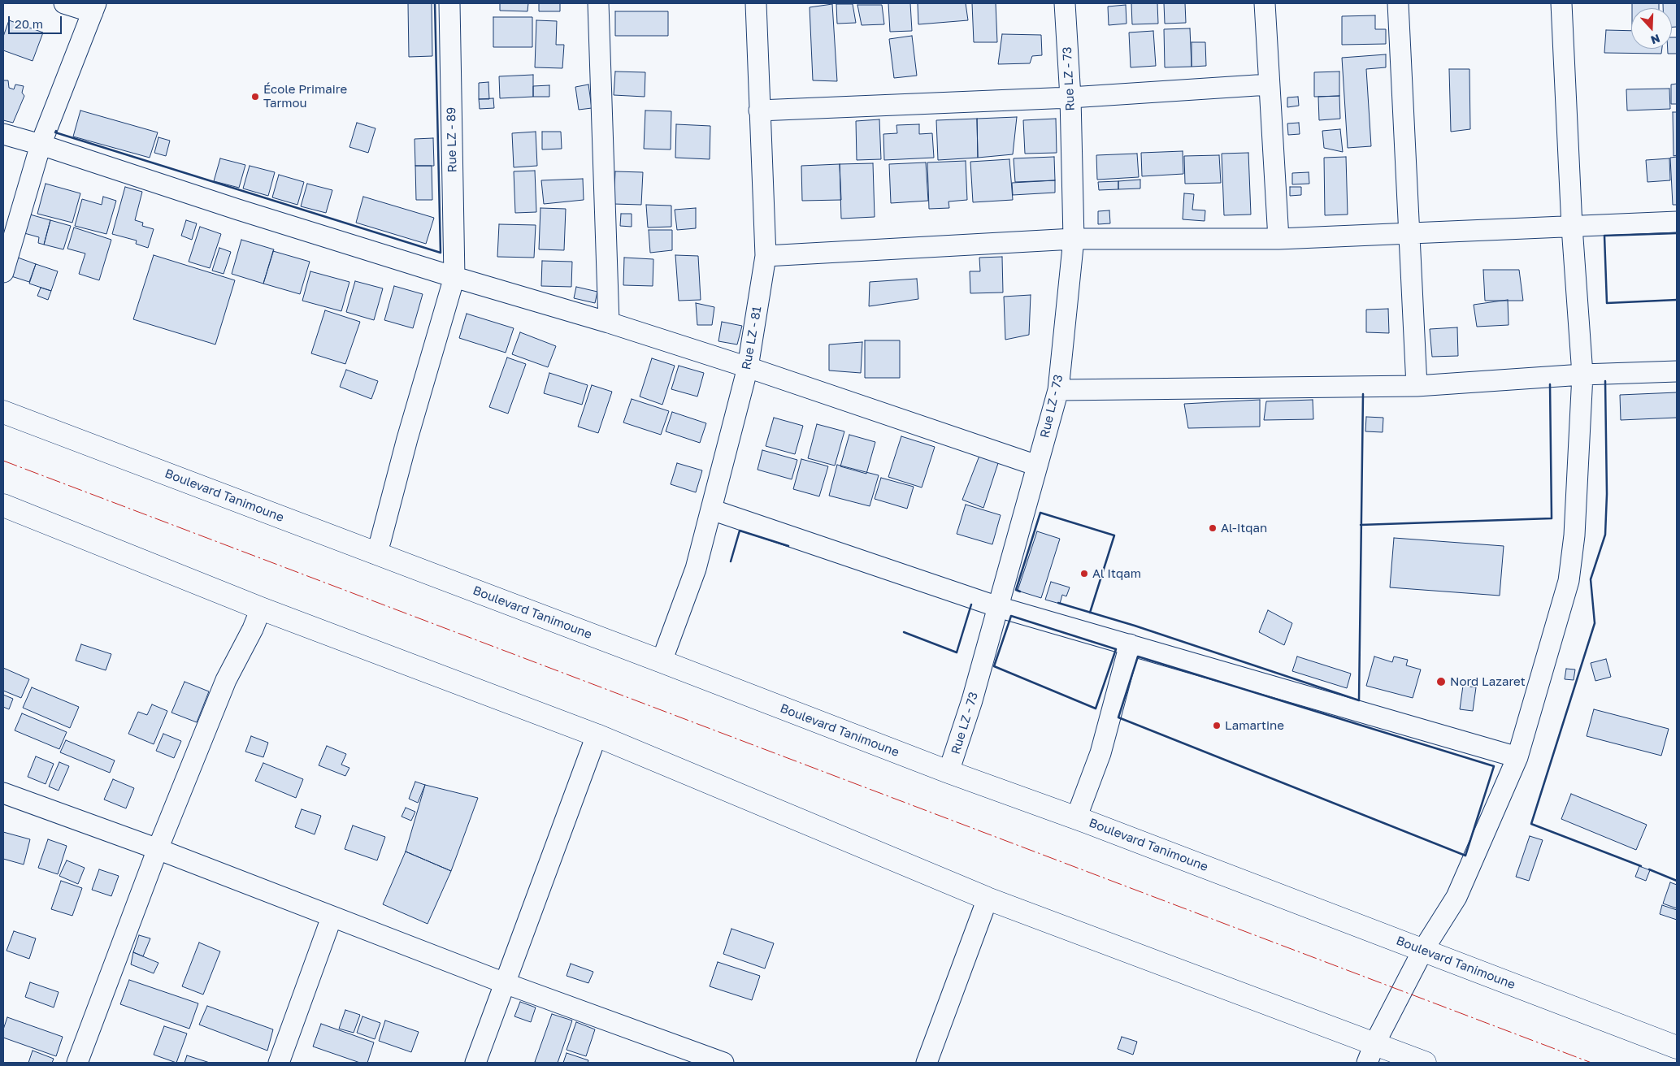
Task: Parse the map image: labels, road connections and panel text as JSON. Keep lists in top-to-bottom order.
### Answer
{
  "streets": {
    "main road": ["Boulevard Tanimoune"],
    "street": ["Rue LZ - 73", "Rue LZ - 89", "Rue LZ - 81"]
  },
  "crossings": [
    ["Rue LZ - 73", "Boulevard Tanimoune"],
    ["Rue LZ - 89", "Boulevard Tanimoune"],
    ["Rue LZ - 81", "Boulevard Tanimoune"]
  ],
  "places": [
    "École Primaire Tarmou",
    "Al-Itqan",
    "Al Itqam",
    "Nord Lazaret",
    "Lamartine"
  ],
  "scale_bar": "20 m",
  "north": "bottom"
}
